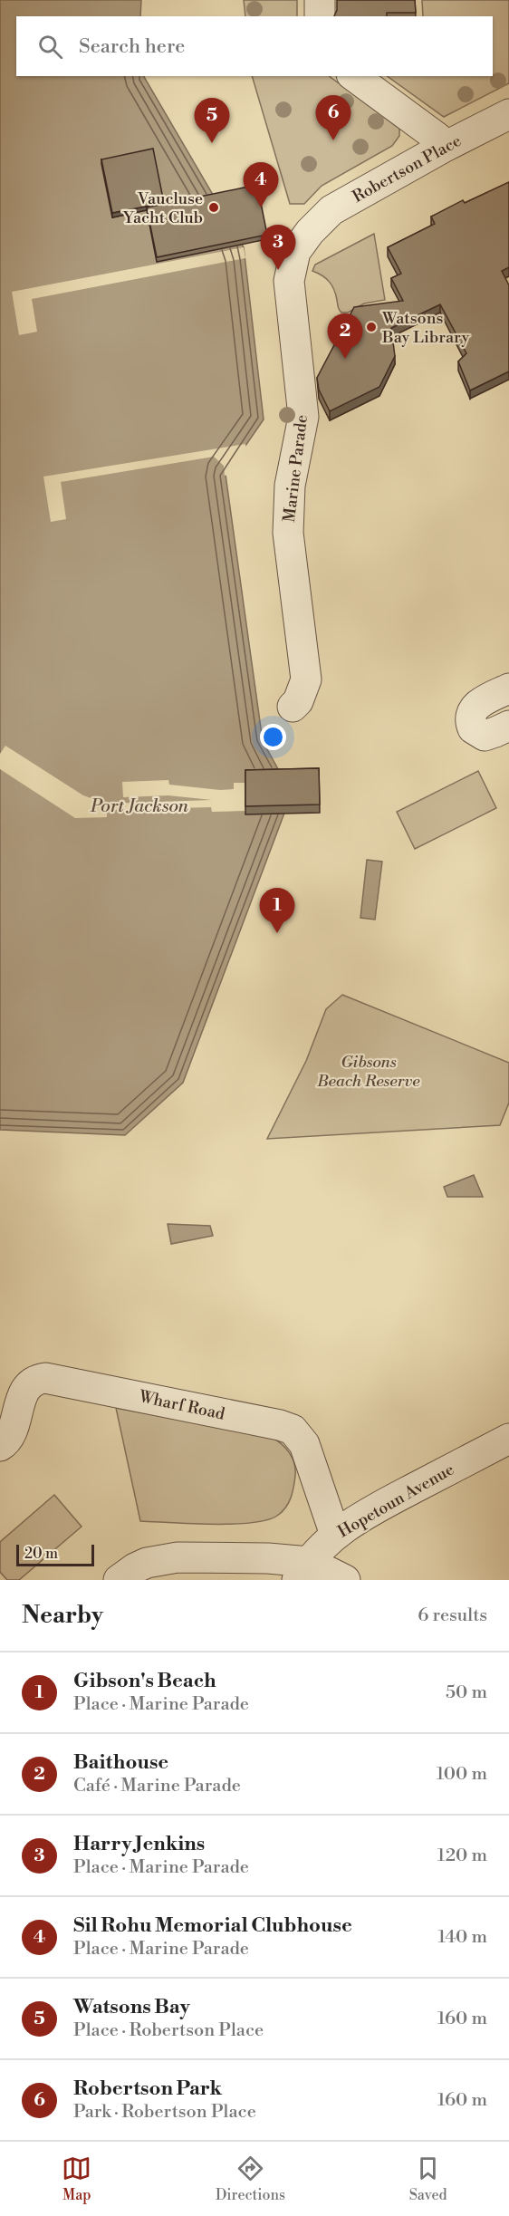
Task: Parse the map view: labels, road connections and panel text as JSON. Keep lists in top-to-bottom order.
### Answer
{
  "streets": {
    "street": [
      "Robertson Place",
      "Marine Parade",
      "Wharf Road",
      "Hopetoun Avenue"
    ]
  },
  "crossings": [
    ["Robertson Place", "Marine Parade"],
    ["Wharf Road", "Hopetoun Avenue"]
  ],
  "water": ["Port Jackson"],
  "parks": ["Gibsons Beach Reserve"],
  "places": ["Vaucluse Yacht Club", "Watsons Bay Library"],
  "scale_bar": "20 m",
  "page": {
    "search": "Search here",
    "pins": [
      "6",
      "5",
      "4",
      "3",
      "2",
      "1"
    ],
    "scale": "20 m",
    "heading": ["Nearby", "6 results"],
    "list": [
      {
        "mark": "1",
        "name": "Gibson's Beach",
        "note": "Place · Marine Parade",
        "value": "50 m"
      },
      {
        "mark": "2",
        "name": "Baithouse",
        "note": "Café · Marine Parade",
        "value": "100 m"
      },
      {
        "mark": "3",
        "name": "Harry Jenkins",
        "note": "Place · Marine Parade",
        "value": "120 m"
      },
      {
        "mark": "4",
        "name": "Sil Rohu Memorial Clubhouse",
        "note": "Place · Marine Parade",
        "value": "140 m"
      },
      {
        "mark": "5",
        "name": "Watsons Bay",
        "note": "Place · Robertson Place",
        "value": "160 m"
      },
      {
        "mark": "6",
        "name": "Robertson Park",
        "note": "Park · Robertson Place",
        "value": "160 m"
      }
    ],
    "nav": ["Map", "Directions", "Saved"]
  }
}
